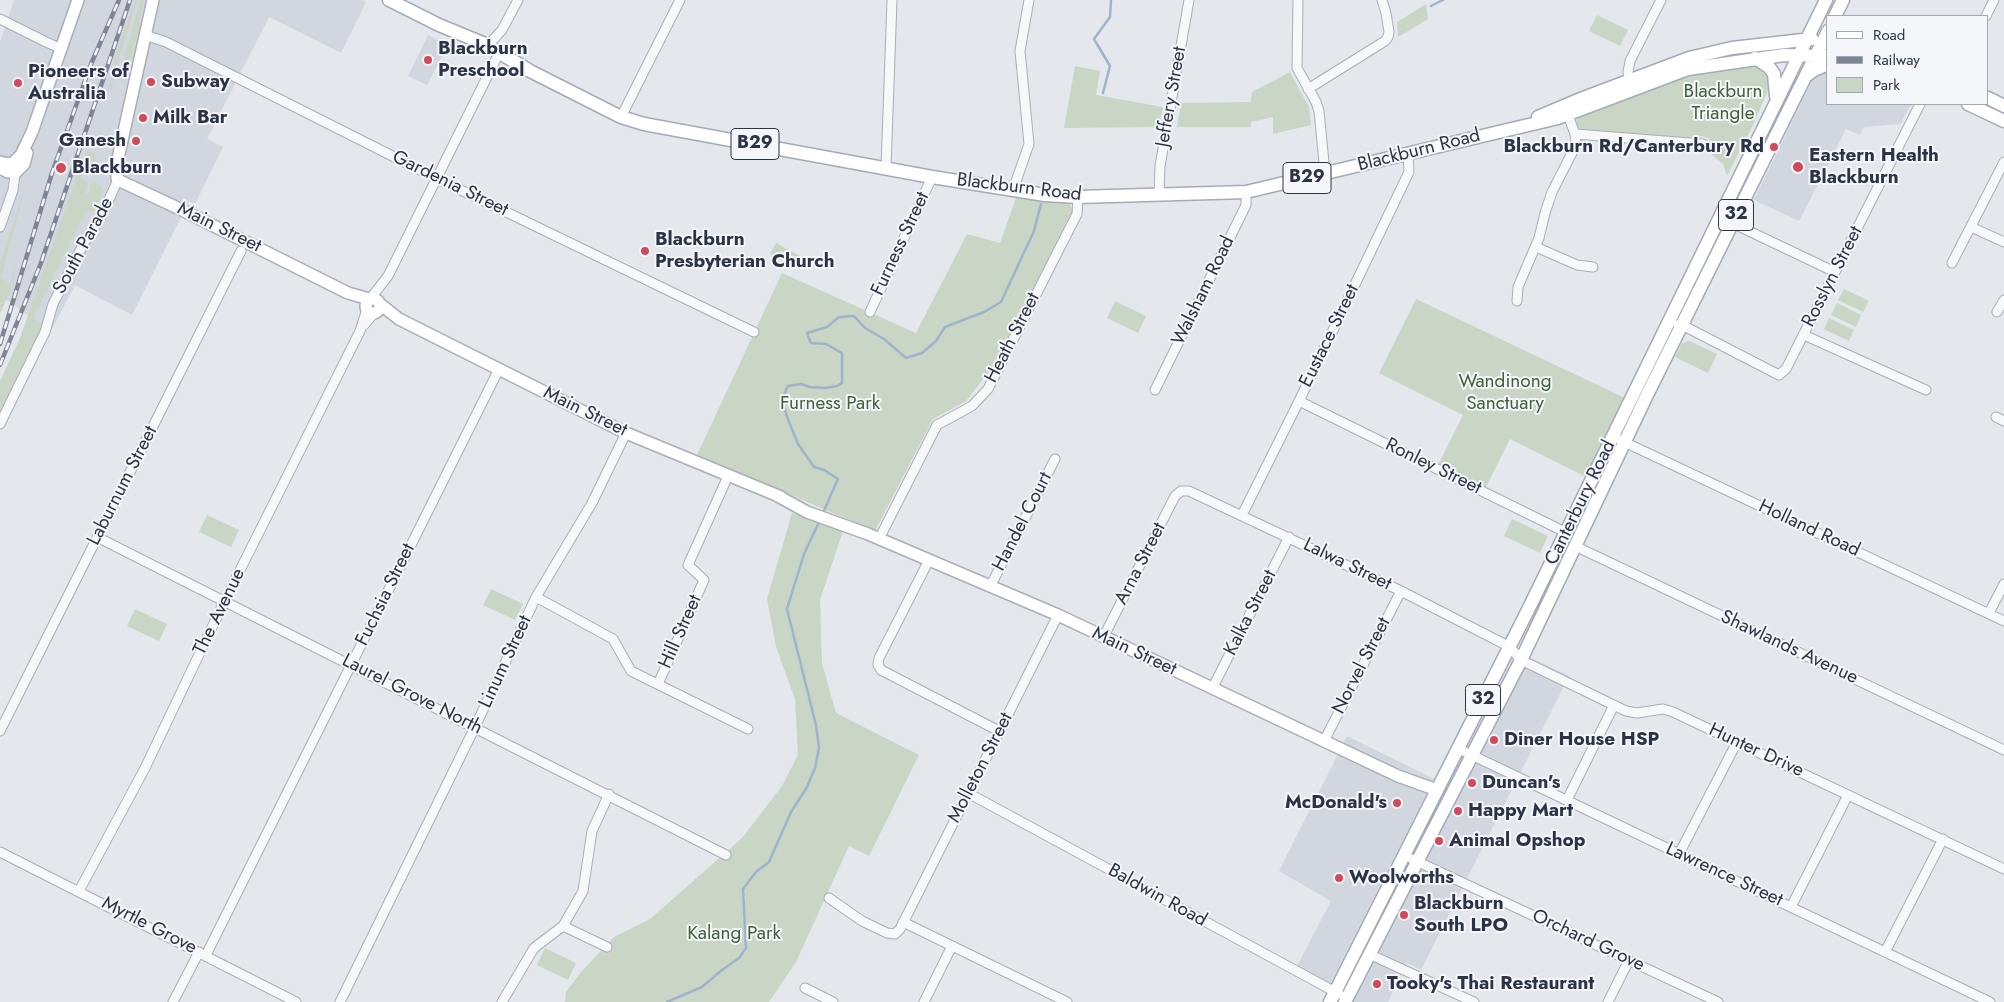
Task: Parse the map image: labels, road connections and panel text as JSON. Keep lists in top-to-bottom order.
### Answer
{
  "streets": {
    "main road": [
      "B29",
      "Blackburn Road",
      "32",
      "Canterbury Road"
    ],
    "street": [
      "Jeffery Street",
      "Gardenia Street",
      "Main Street",
      "Furness Street",
      "South Parade",
      "Rosslyn Street",
      "Walsham Road",
      "Eustace Street",
      "Heath Street",
      "Ronley Street",
      "Laburnum Street",
      "Handel Court",
      "Holland Road",
      "Arna Street",
      "Lalwa Street",
      "Fuchsia Street",
      "The Avenue",
      "Kalka Street",
      "Hill Street",
      "Shawlands Avenue",
      "Linum Street",
      "Norvel Street",
      "Laurel Grove North",
      "Hunter Drive",
      "Molleton Street",
      "Lawrence Street",
      "Baldwin Road",
      "Myrtle Grove",
      "Orchard Grove"
    ]
  },
  "crossings": [
    ["Jeffery Street", "Blackburn Road"],
    ["Blackburn Road", "Furness Street"],
    ["Blackburn Road", "Walsham Road"],
    ["Blackburn Road", "Eustace Street"],
    ["Blackburn Road", "Heath Street"],
    ["Blackburn Road", "Canterbury Road"],
    ["Blackburn Road", "The Avenue"],
    ["Gardenia Street", "South Parade"],
    ["Gardenia Street", "The Avenue"],
    ["Main Street", "South Parade"],
    ["Main Street", "Heath Street"],
    ["Main Street", "Laburnum Street"],
    ["Main Street", "Canterbury Road"],
    ["Main Street", "Handel Court"],
    ["Main Street", "Arna Street"],
    ["Main Street", "Fuchsia Street"],
    ["Main Street", "The Avenue"],
    ["Main Street", "Kalka Street"],
    ["Main Street", "Hill Street"],
    ["Main Street", "Linum Street"],
    ["Main Street", "Norvel Street"],
    ["Main Street", "Molleton Street"],
    ["Rosslyn Street", "Canterbury Road"],
    ["Eustace Street", "Ronley Street"],
    ["Eustace Street", "Lalwa Street"],
    ["Ronley Street", "Canterbury Road"],
    ["Laburnum Street", "Laurel Grove North"],
    ["Canterbury Road", "Holland Road"],
    ["Canterbury Road", "Lalwa Street"],
    ["Canterbury Road", "Shawlands Avenue"],
    ["Canterbury Road", "Hunter Drive"],
    ["Canterbury Road", "Lawrence Street"],
    ["Canterbury Road", "Baldwin Road"],
    ["Canterbury Road", "Orchard Grove"],
    ["Arna Street", "Lalwa Street"],
    ["Lalwa Street", "Kalka Street"],
    ["Lalwa Street", "Norvel Street"],
    ["Lalwa Street", "Hunter Drive"],
    ["Fuchsia Street", "Laurel Grove North"],
    ["Fuchsia Street", "Myrtle Grove"],
    ["The Avenue", "Laurel Grove North"],
    ["The Avenue", "Myrtle Grove"],
    ["Linum Street", "Laurel Grove North"],
    ["Molleton Street", "Baldwin Road"]
  ],
  "parks": [
    "Blackburn Triangle",
    "Wandinong Sanctuary",
    "Furness Park",
    "Kalang Park"
  ],
  "places": [
    "Blackburn Preschool",
    "Subway",
    "Pioneers of Australia",
    "Milk Bar",
    "Ganesh",
    "Blackburn Rd/Canterbury Rd",
    "Eastern Health Blackburn",
    "Blackburn",
    "Blackburn Presbyterian Church",
    "Diner House HSP",
    "Duncan's",
    "McDonald's",
    "Happy Mart",
    "Animal Opshop",
    "Woolworths",
    "Blackburn South LPO",
    "Tooky's Thai Restaurant"
  ],
  "legend": ["Road", "Railway", "Park"]
}
